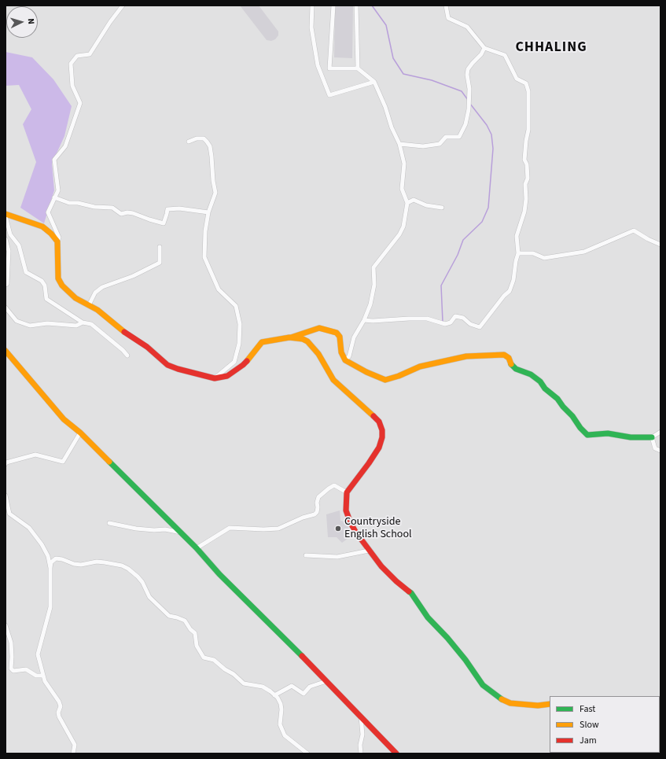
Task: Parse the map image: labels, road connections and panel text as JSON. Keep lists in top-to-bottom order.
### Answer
{
  "districts": ["CHHALING"],
  "places": ["Countryside English School"],
  "legend": ["Fast", "Slow", "Jam"],
  "north": "right"
}
